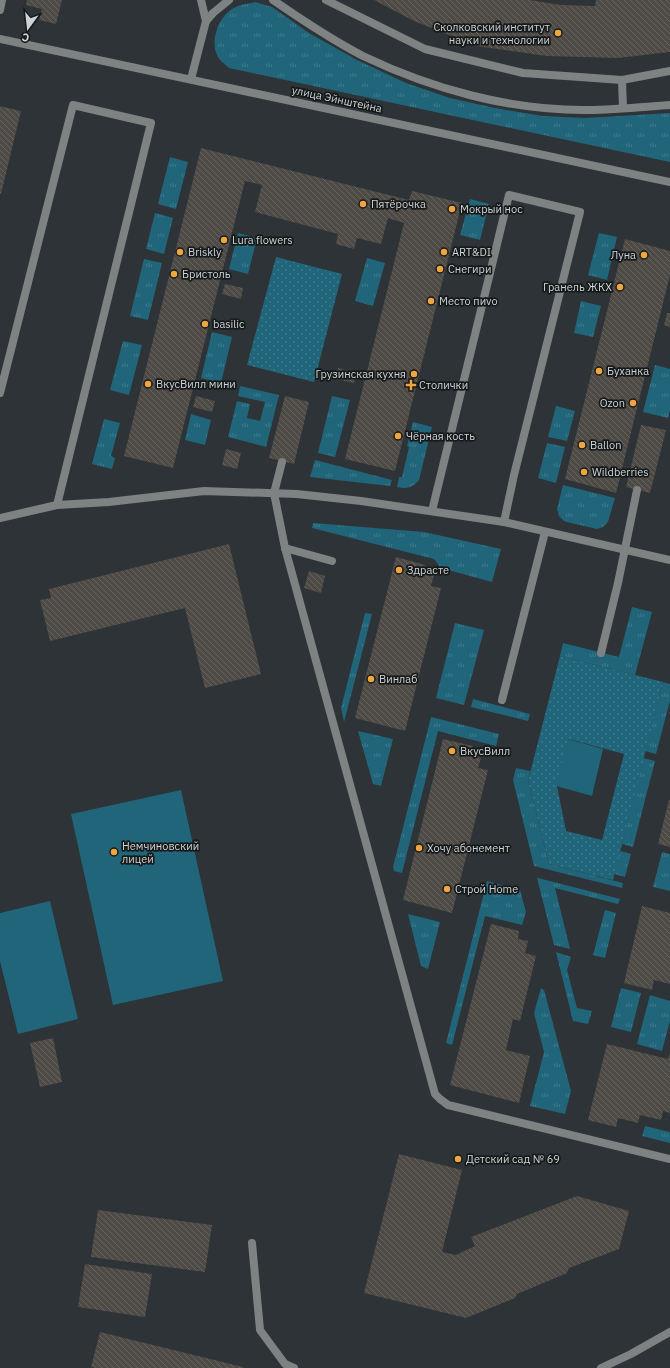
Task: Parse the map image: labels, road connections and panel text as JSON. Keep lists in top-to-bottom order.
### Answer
{
  "streets": {
    "street": ["улица Эйнштейна"]
  },
  "places": {
    "other": [
      "Сколковский институт науки и технологии",
      "Пятёрочка",
      "Мокрый нос",
      "Lura flowers",
      "Briskly",
      "ART&DI",
      "Луна",
      "Снегири",
      "Бристоль",
      "Гранель ЖКХ",
      "Место пиvo",
      "basilic",
      "Буханка",
      "Грузинская кухня",
      "ВкусВилл мини",
      "Ozon",
      "Чёрная кость",
      "Ballon",
      "Wildberries",
      "Здрасте",
      "Винлаб",
      "ВкусВилл",
      "Хочу абонемент",
      "Немчиновский лицей",
      "Строй Home",
      "Детский сад № 69"
    ],
    "health": ["Столички"]
  },
  "north": "bottom"
}
